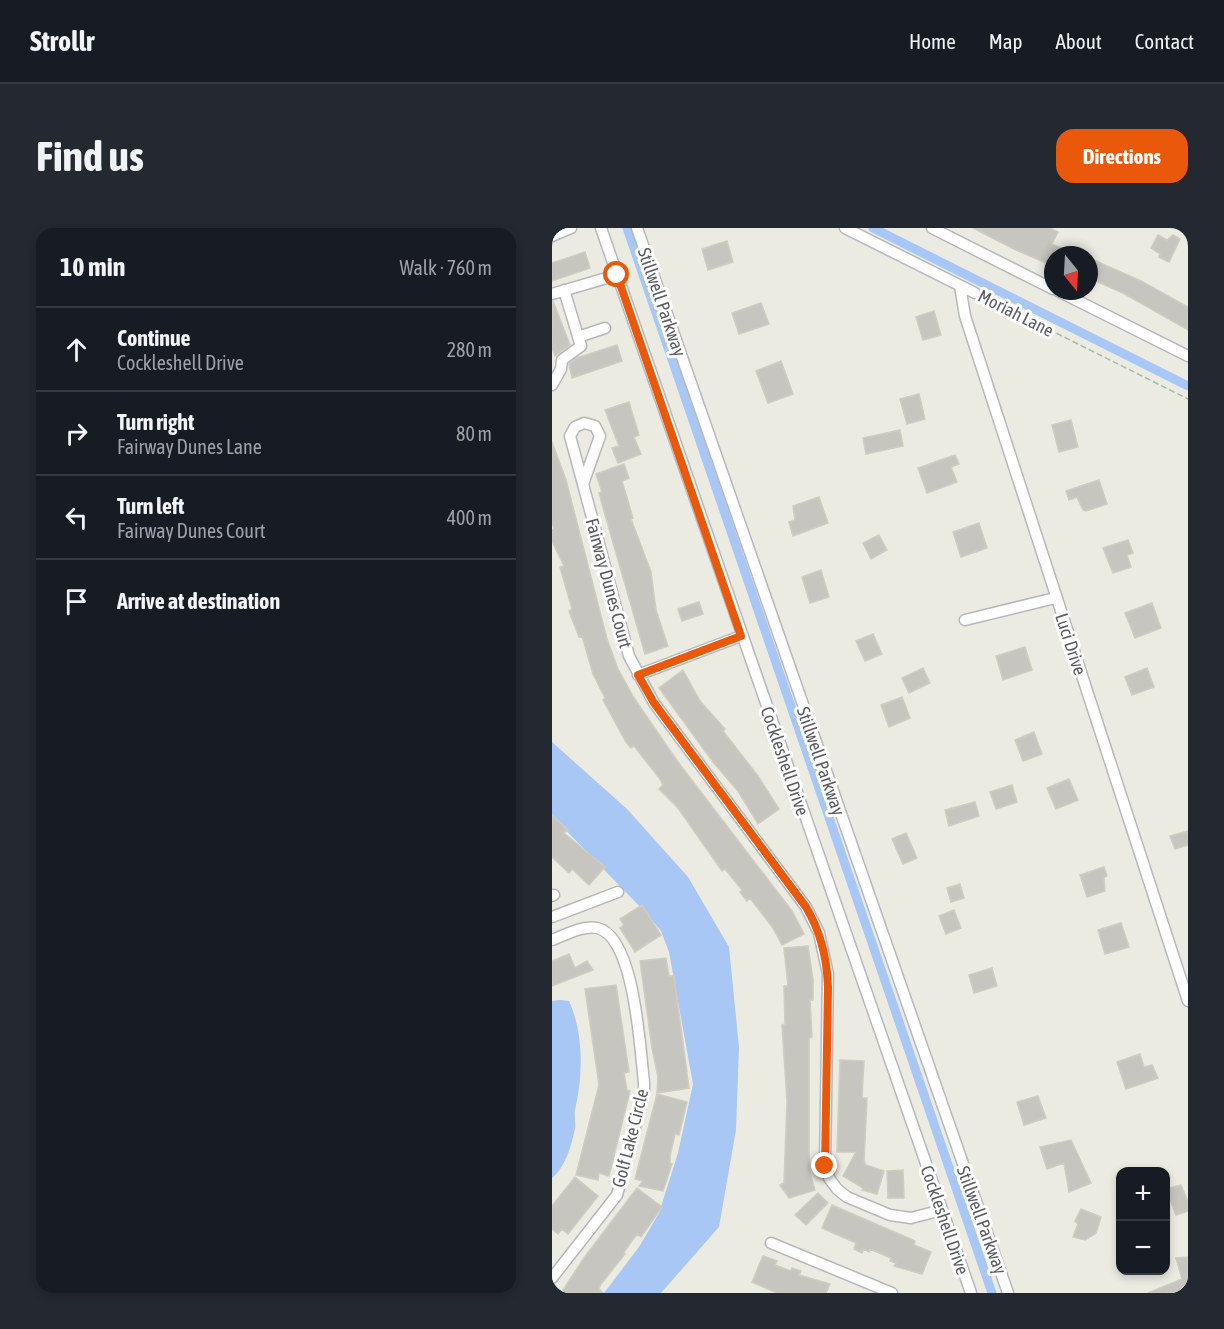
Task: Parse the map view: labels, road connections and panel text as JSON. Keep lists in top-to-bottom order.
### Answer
{
  "streets": {
    "street": [
      "Stillwell Parkway",
      "Moriah Lane",
      "Fairway Dunes Court",
      "Luci Drive",
      "Cockleshell Drive",
      "Golf Lake Circle"
    ]
  },
  "crossings": [
    ["Moriah Lane", "Luci Drive"],
    ["Fairway Dunes Court", "Cockleshell Drive"]
  ],
  "north": "bottom",
  "page": {
    "header": "Strollr",
    "nav": [
      "Home",
      "Map",
      "About",
      "Contact"
    ],
    "buttons": "Directions",
    "title": "Find us",
    "heading": ["10 min", "Walk · 760 m"],
    "list": [
      ["Continue", "Cockleshell Drive", "280 m"],
      ["Turn right", "Fairway Dunes Lane", "80 m"],
      ["Turn left", "Fairway Dunes Court", "400 m"],
      "Arrive at destination"
    ],
    "map_buttons": ["+", "−"]
  }
}
